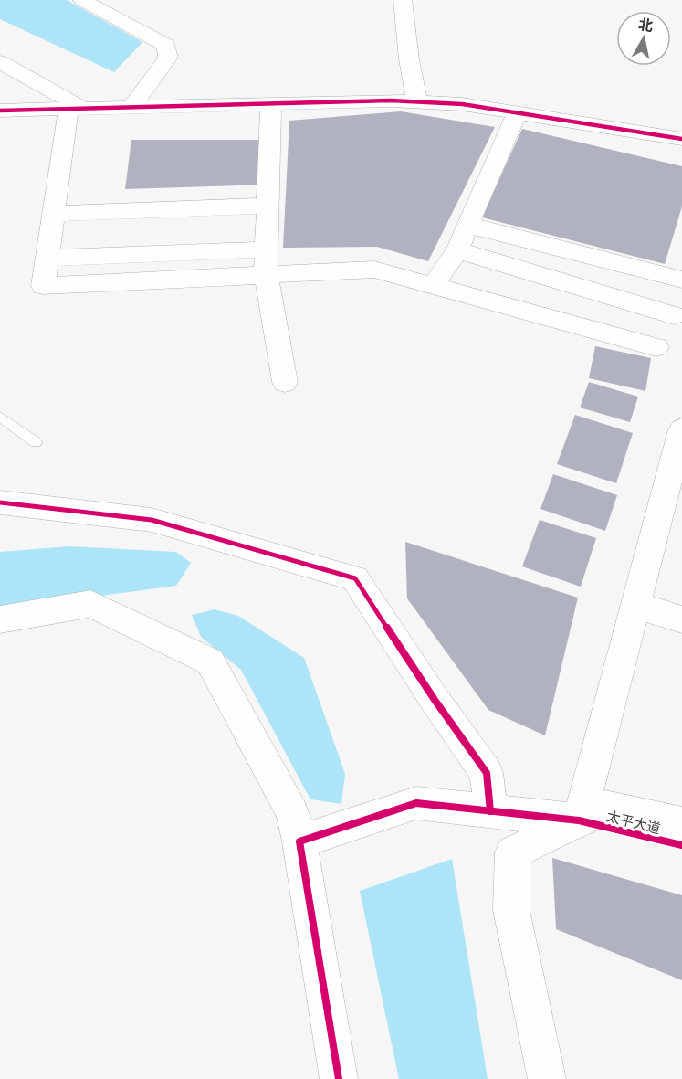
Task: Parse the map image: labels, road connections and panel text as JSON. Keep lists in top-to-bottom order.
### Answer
{
  "streets": {
    "street": ["太平大道"]
  },
  "north": "top"
}
